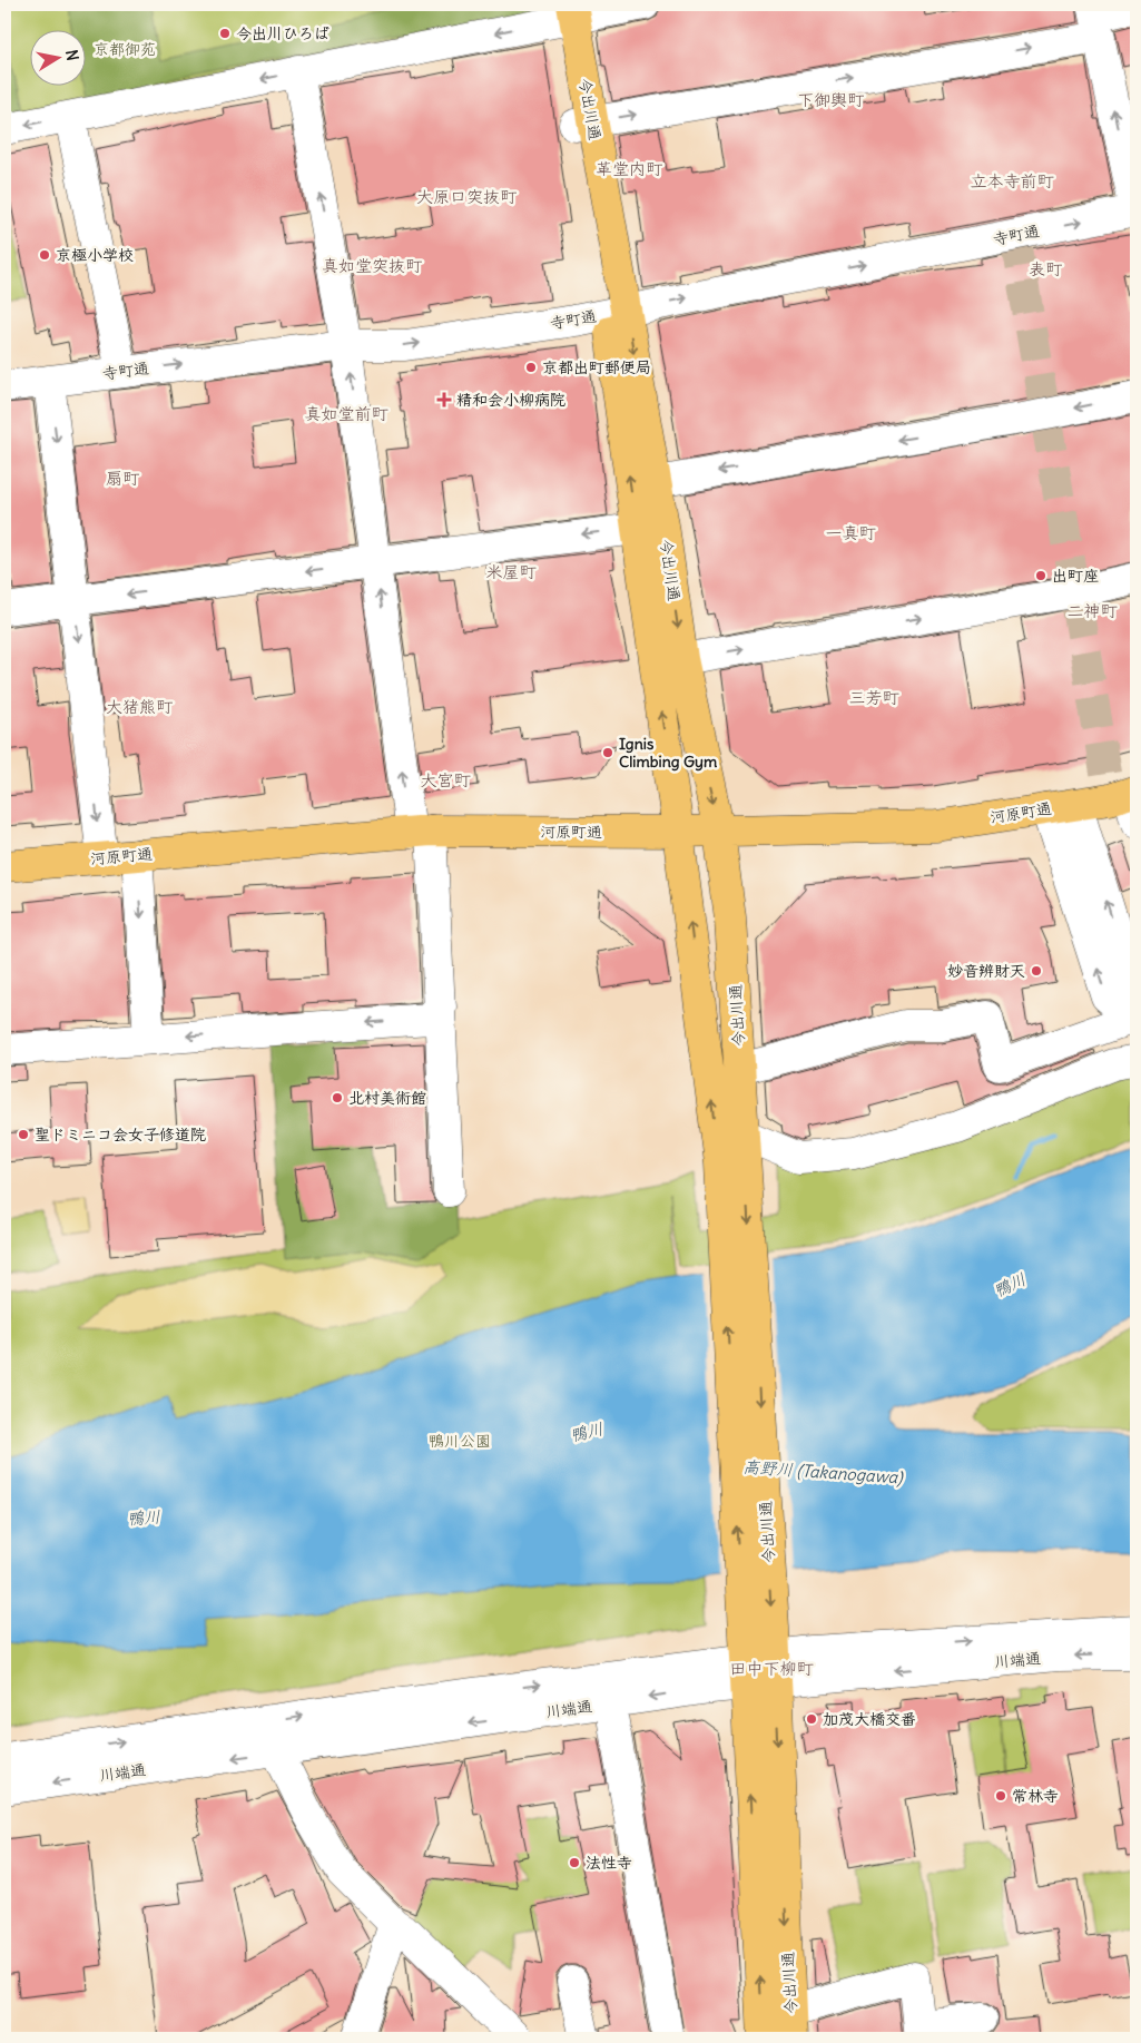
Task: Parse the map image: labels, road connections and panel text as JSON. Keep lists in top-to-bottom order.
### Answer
{
  "streets": {
    "main road": ["今出川通", "河原町通"],
    "street": ["寺町通", "川端通"]
  },
  "crossings": [
    ["今出川通", "寺町通"],
    ["今出川通", "河原町通"],
    ["今出川通", "川端通"]
  ],
  "districts": [
    "下御輿町",
    "革堂内町",
    "立本寺前町",
    "大原口突抜町",
    "真如堂突抜町",
    "表町",
    "真如堂前町",
    "扇町",
    "一真町",
    "米屋町",
    "二神町",
    "三芳町",
    "大猪熊町",
    "大宮町",
    "田中下柳町"
  ],
  "water": ["鴨川", "高野川 (Takanogawa)"],
  "parks": ["京都御苑", "鴨川公園"],
  "places": {
    "other": [
      "今出川ひろば",
      "京極小学校",
      "京都出町郵便局",
      "出町座",
      "Ignis Climbing Gym",
      "妙音辨財天",
      "北村美術館",
      "聖ドミニコ会女子修道院",
      "加茂大橋交番",
      "常林寺",
      "法性寺"
    ],
    "health": ["精和会小柳病院"]
  },
  "north": "right"
}
